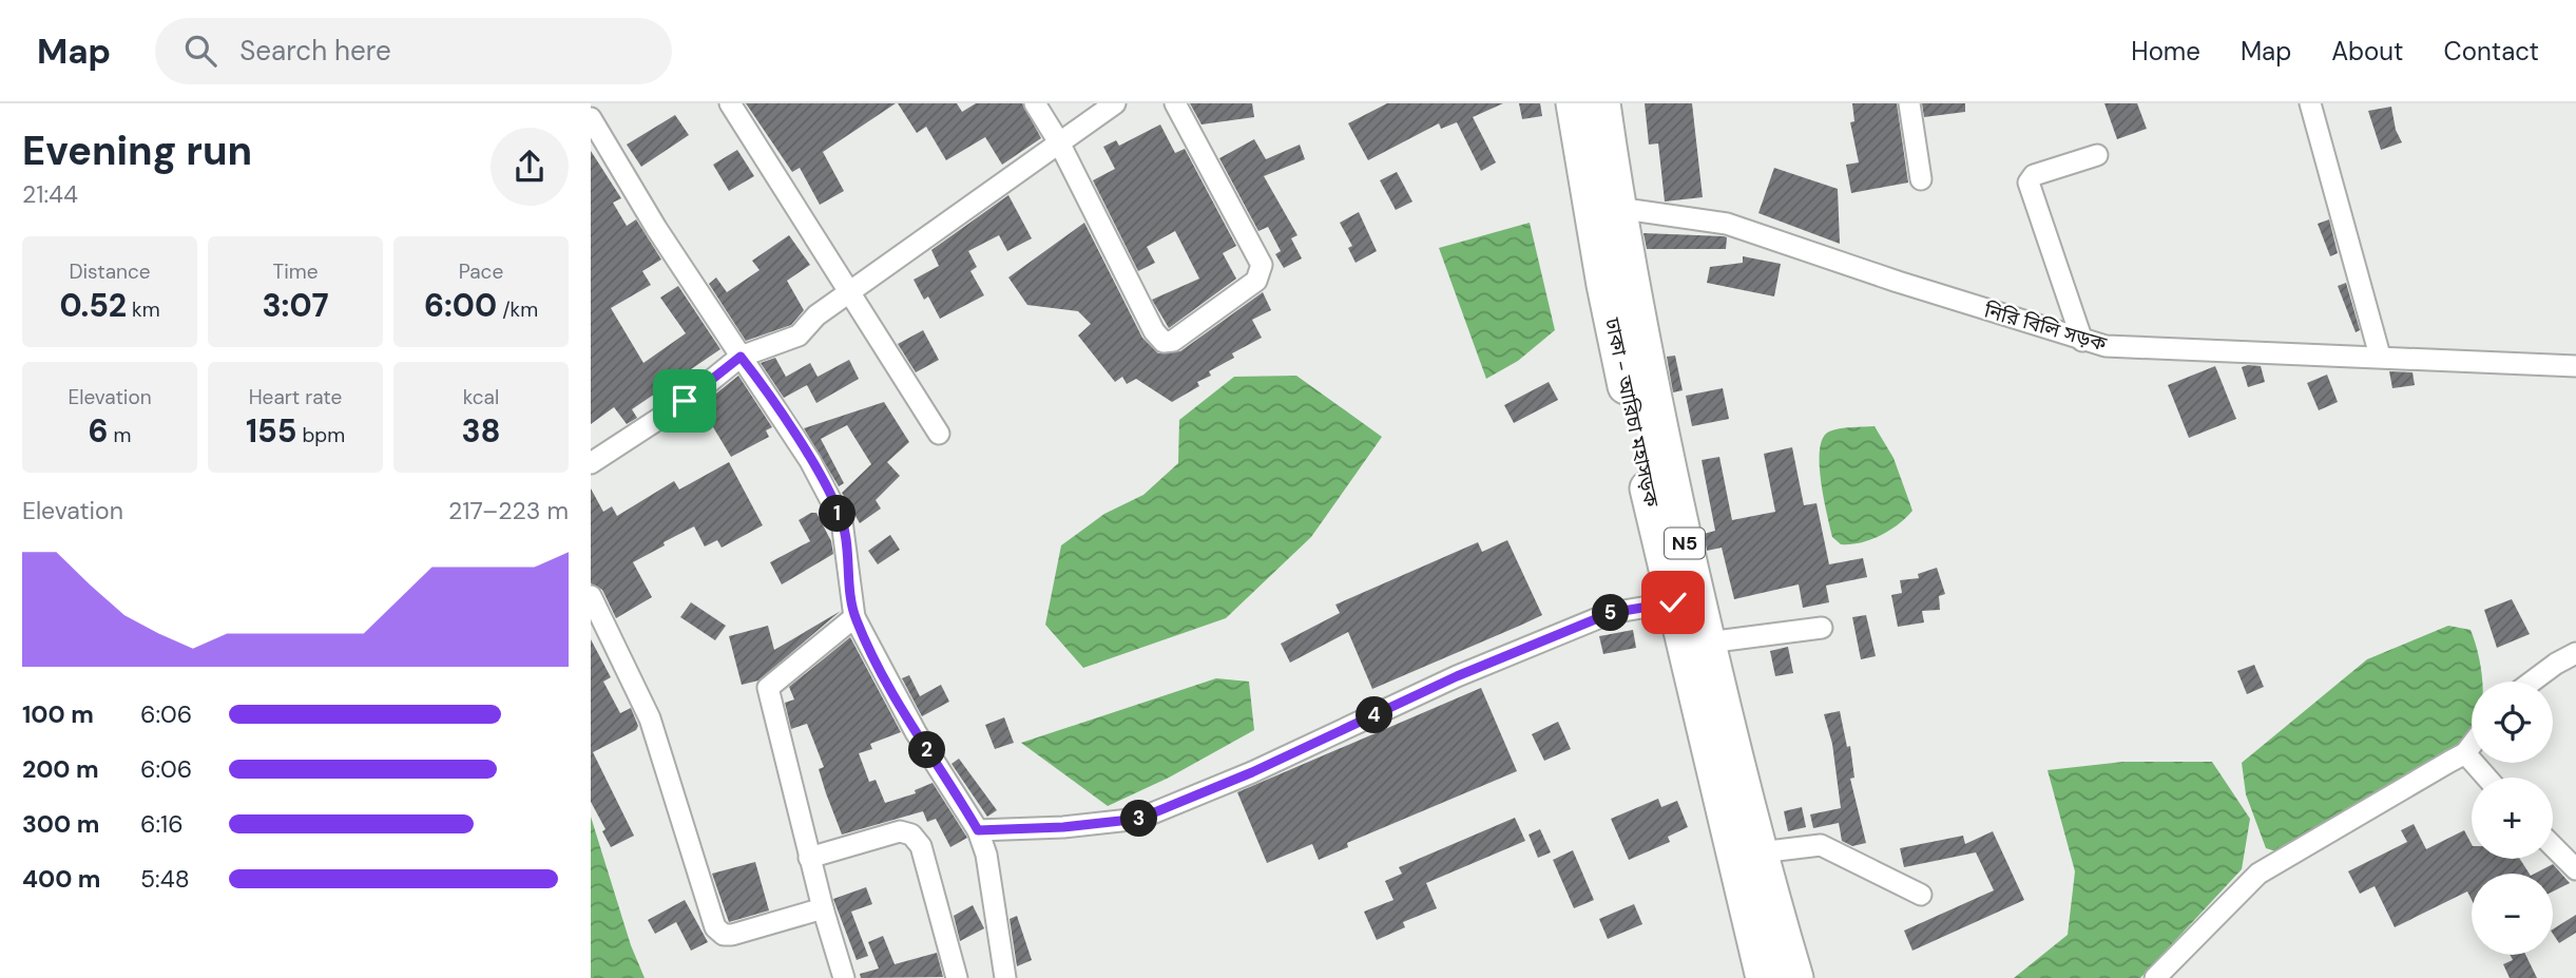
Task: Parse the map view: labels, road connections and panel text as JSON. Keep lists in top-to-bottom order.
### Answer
{
  "streets": {
    "highway": ["ঢাকা - আরিচা মহাসড়ক", "N5"],
    "street": ["নিরি বিলি সড়ক"]
  },
  "crossings": [
    ["নিরি বিলি সড়ক", "N5"]
  ],
  "page": {
    "header": "Map",
    "search": "Search here",
    "nav": [
      "Home",
      "Map",
      "About",
      "Contact"
    ],
    "heading": ["Evening run", "21:44"],
    "stats": [
      ["Distance", "0.52 km"],
      ["Time", "3:07"],
      ["Pace", "6:00 /km"],
      ["Elevation", "6 m"],
      ["Heart rate", "155 bpm"],
      ["kcal", "38"]
    ],
    "chart": ["Elevation", "217–223 m"],
    "pins": [
      "1",
      "5",
      "4",
      "2",
      "3"
    ],
    "map_buttons": ["+", "−"],
    "list": [
      {
        "name": "100 m",
        "note": "6:06"
      },
      {
        "name": "200 m",
        "note": "6:06"
      },
      {
        "name": "300 m",
        "note": "6:16"
      },
      {
        "name": "400 m",
        "note": "5:48"
      }
    ]
  }
}
